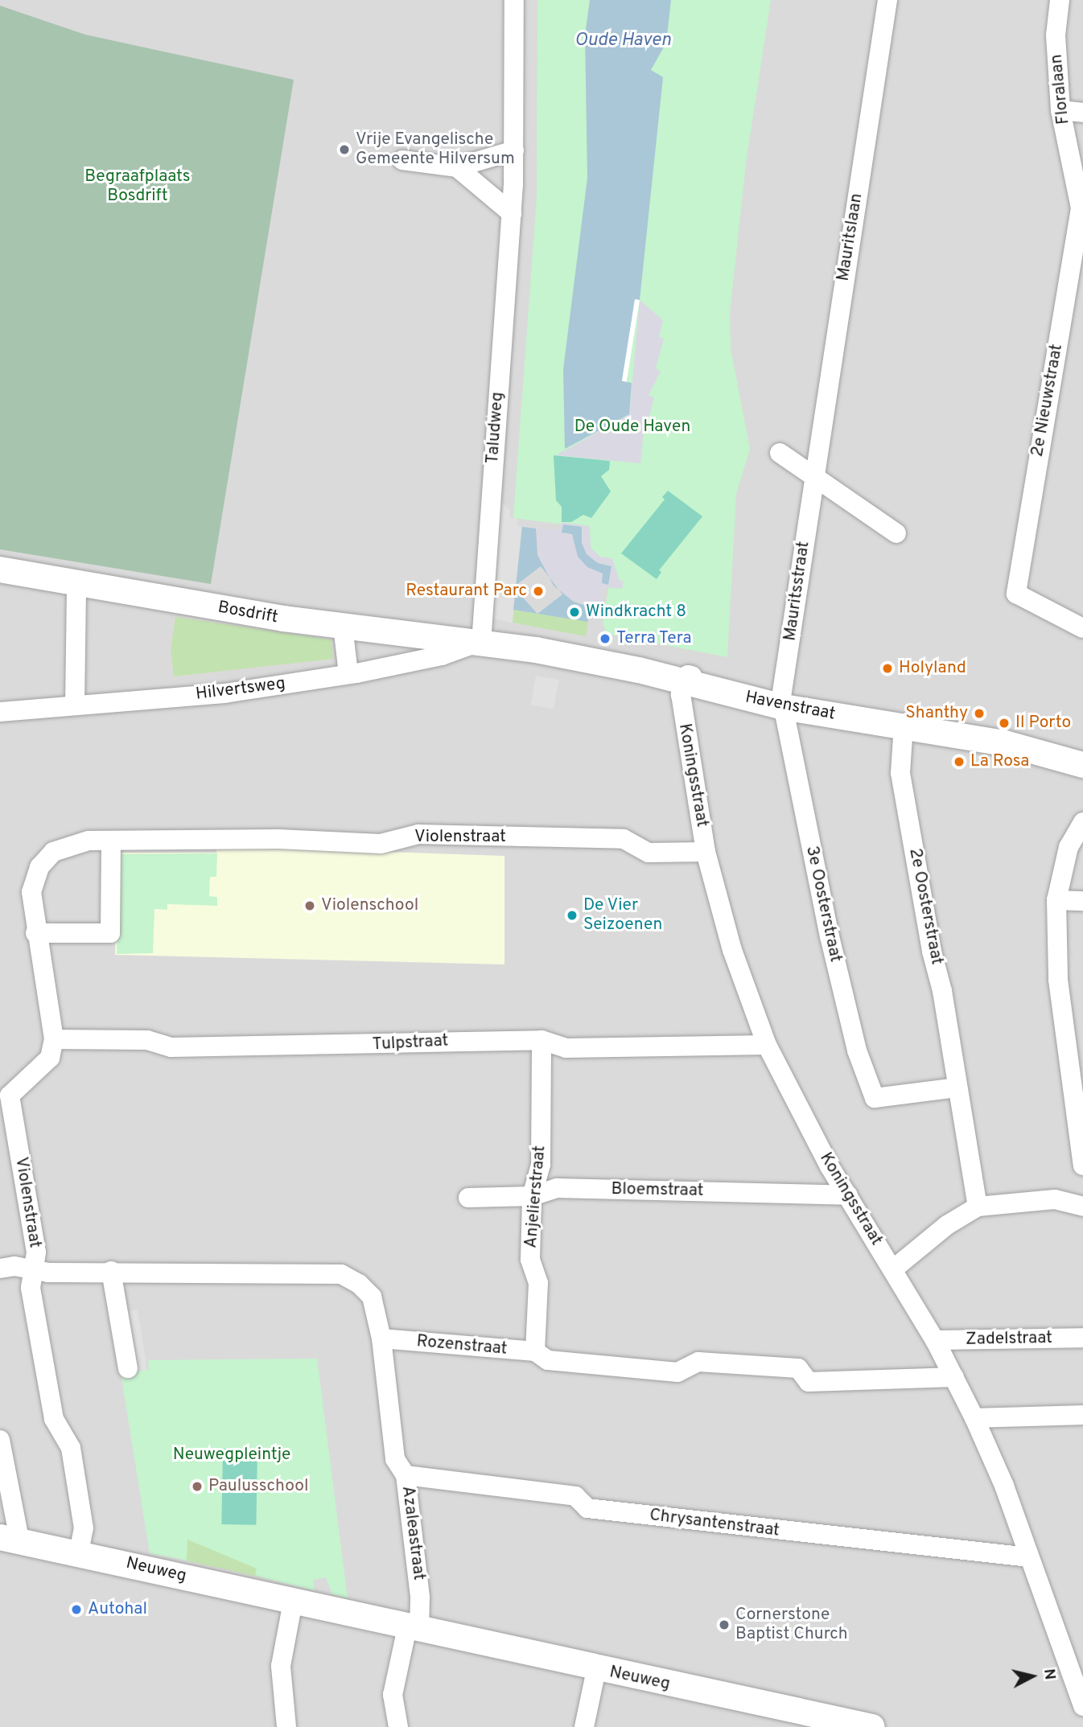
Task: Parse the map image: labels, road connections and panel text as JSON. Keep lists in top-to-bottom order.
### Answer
{
  "streets": {
    "street": [
      "Floralaan",
      "Mauritslaan",
      "2e Nieuwstraat",
      "Taludweg",
      "Mauritsstraat",
      "Bosdrift",
      "Hilvertsweg",
      "Havenstraat",
      "Koningsstraat",
      "Violenstraat",
      "3e Oosterstraat",
      "2e Oosterstraat",
      "Tulpstraat",
      "Bloemstraat",
      "Anjelierstraat",
      "Zadelstraat",
      "Rozenstraat",
      "Chrysantenstraat",
      "Azaleastraat",
      "Neuweg"
    ]
  },
  "crossings": [
    ["Floralaan", "2e Nieuwstraat"],
    ["Mauritslaan", "Mauritsstraat"],
    ["Taludweg", "Bosdrift"],
    ["Taludweg", "Hilvertsweg"],
    ["Taludweg", "Havenstraat"],
    ["Mauritsstraat", "Havenstraat"],
    ["Mauritsstraat", "3e Oosterstraat"],
    ["Bosdrift", "Hilvertsweg"],
    ["Bosdrift", "Havenstraat"],
    ["Hilvertsweg", "Havenstraat"],
    ["Havenstraat", "Koningsstraat"],
    ["Havenstraat", "3e Oosterstraat"],
    ["Havenstraat", "2e Oosterstraat"],
    ["Koningsstraat", "Violenstraat"],
    ["Koningsstraat", "Tulpstraat"],
    ["Koningsstraat", "Bloemstraat"],
    ["Koningsstraat", "Zadelstraat"],
    ["Koningsstraat", "Rozenstraat"],
    ["Koningsstraat", "Chrysantenstraat"],
    ["Violenstraat", "Tulpstraat"],
    ["Violenstraat", "Neuweg"],
    ["3e Oosterstraat", "2e Oosterstraat"],
    ["Tulpstraat", "Anjelierstraat"],
    ["Bloemstraat", "Anjelierstraat"],
    ["Anjelierstraat", "Rozenstraat"],
    ["Rozenstraat", "Azaleastraat"],
    ["Chrysantenstraat", "Azaleastraat"],
    ["Azaleastraat", "Neuweg"]
  ],
  "water": ["Oude Haven"],
  "parks": ["Begraafplaats Bosdrift", "De Oude Haven", "Neuwegpleintje"],
  "places": [
    "Vrije Evangelische Gemeente Hilversum",
    "Restaurant Parc",
    "Windkracht 8",
    "Terra Tera",
    "Holyland",
    "Shanthy",
    "Il Porto",
    "La Rosa",
    "Violenschool",
    "De Vier Seizoenen",
    "Paulusschool",
    "Autohal",
    "Cornerstone Baptist Church"
  ],
  "north": "right"
}
